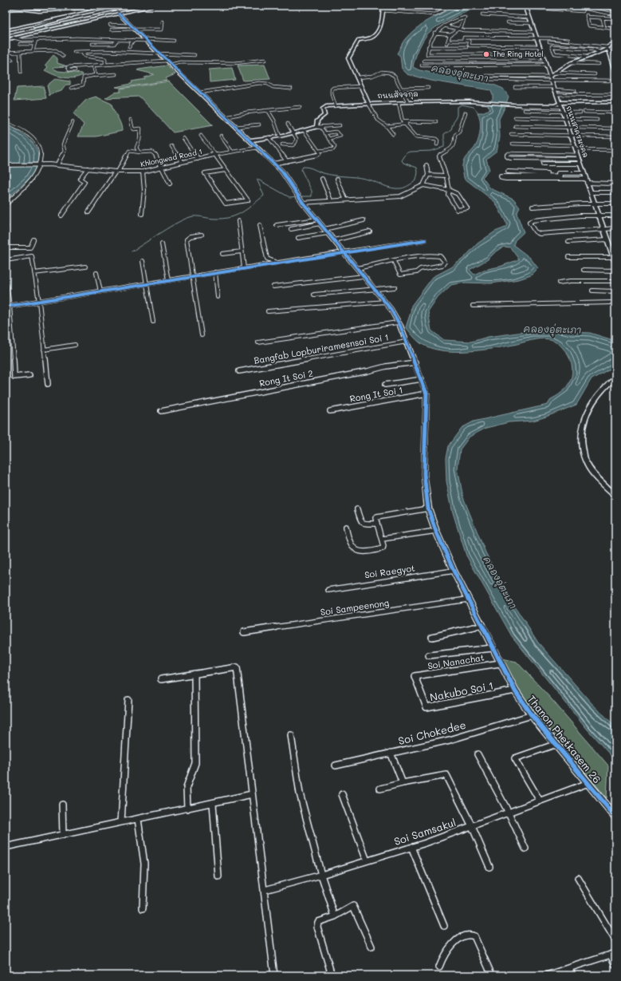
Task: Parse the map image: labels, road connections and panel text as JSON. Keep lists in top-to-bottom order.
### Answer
{
  "streets": {
    "street": [
      "ถนนสัจจกุล",
      "ถนนสาครมงคล",
      "Khlongwad Road 1",
      "Bangfab Lopburiramesnsoi Soi 1",
      "Rong It Soi 2",
      "Rong It Soi 1",
      "Soi Raegyot",
      "Soi Sampeenong",
      "Soi Nanachat",
      "Nakubo Soi 1",
      "Soi Chokedee",
      "Thanon Phetkasem 26",
      "Soi Samsakul"
    ]
  },
  "crossings": [
    ["ถนนสัจจกุล", "ถนนสาครมงคล"],
    ["Rong It Soi 1", "Thanon Phetkasem 26"],
    ["Soi Raegyot", "Thanon Phetkasem 26"],
    ["Soi Sampeenong", "Thanon Phetkasem 26"],
    ["Soi Nanachat", "Nakubo Soi 1"],
    ["Soi Nanachat", "Thanon Phetkasem 26"],
    ["Nakubo Soi 1", "Thanon Phetkasem 26"],
    ["Soi Chokedee", "Thanon Phetkasem 26"],
    ["Thanon Phetkasem 26", "Soi Samsakul"]
  ],
  "water": ["คลองอุ่ตะเภา"],
  "places": ["The Ring Hotel"]
}
